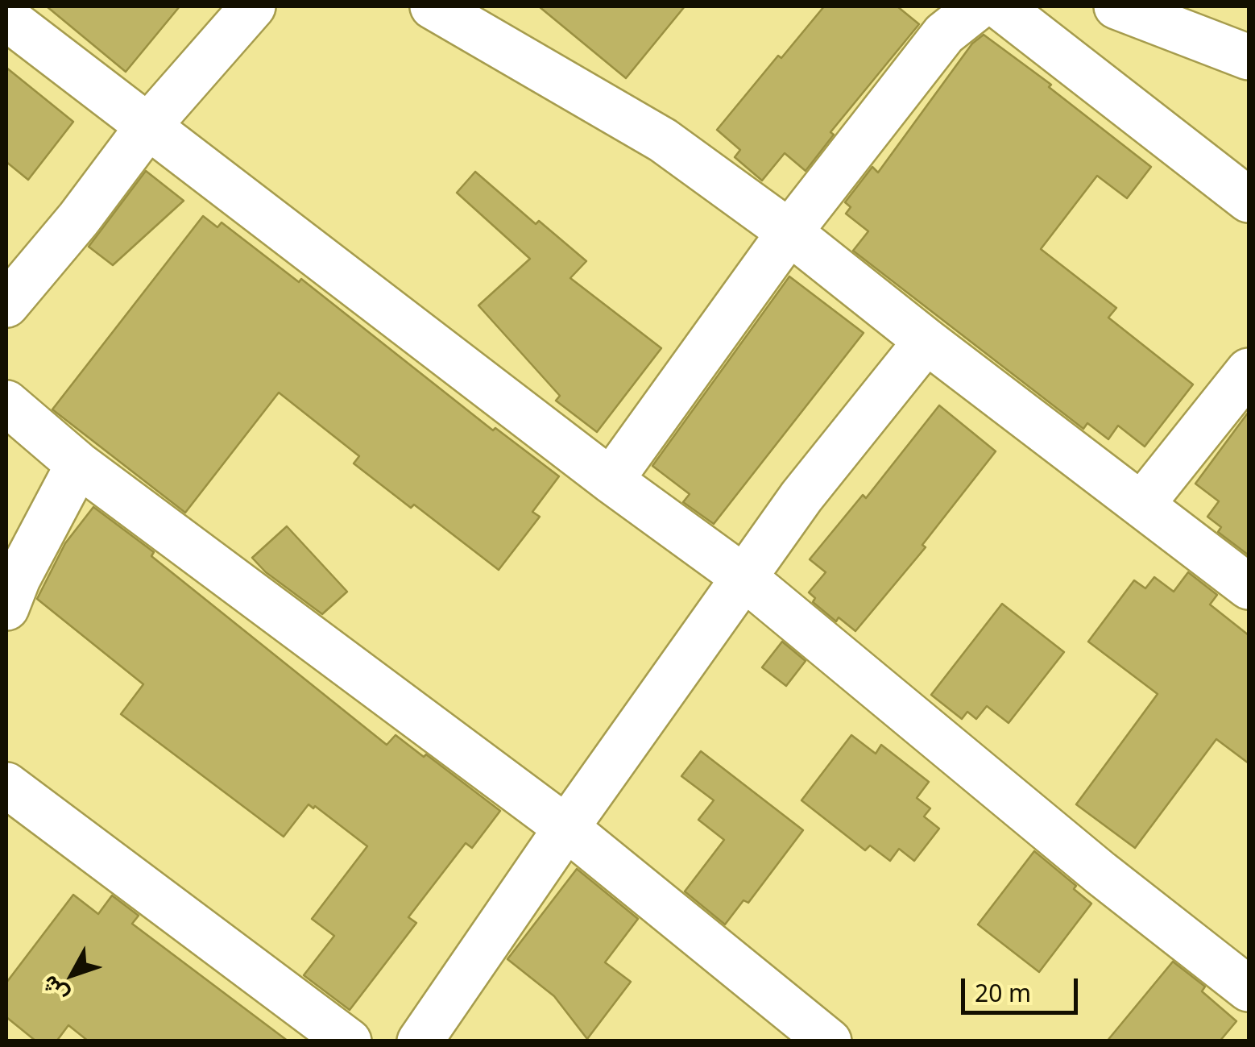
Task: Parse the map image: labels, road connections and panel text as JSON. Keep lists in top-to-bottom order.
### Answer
{
  "scale_bar": "20 m",
  "north": "bottom left"
}
